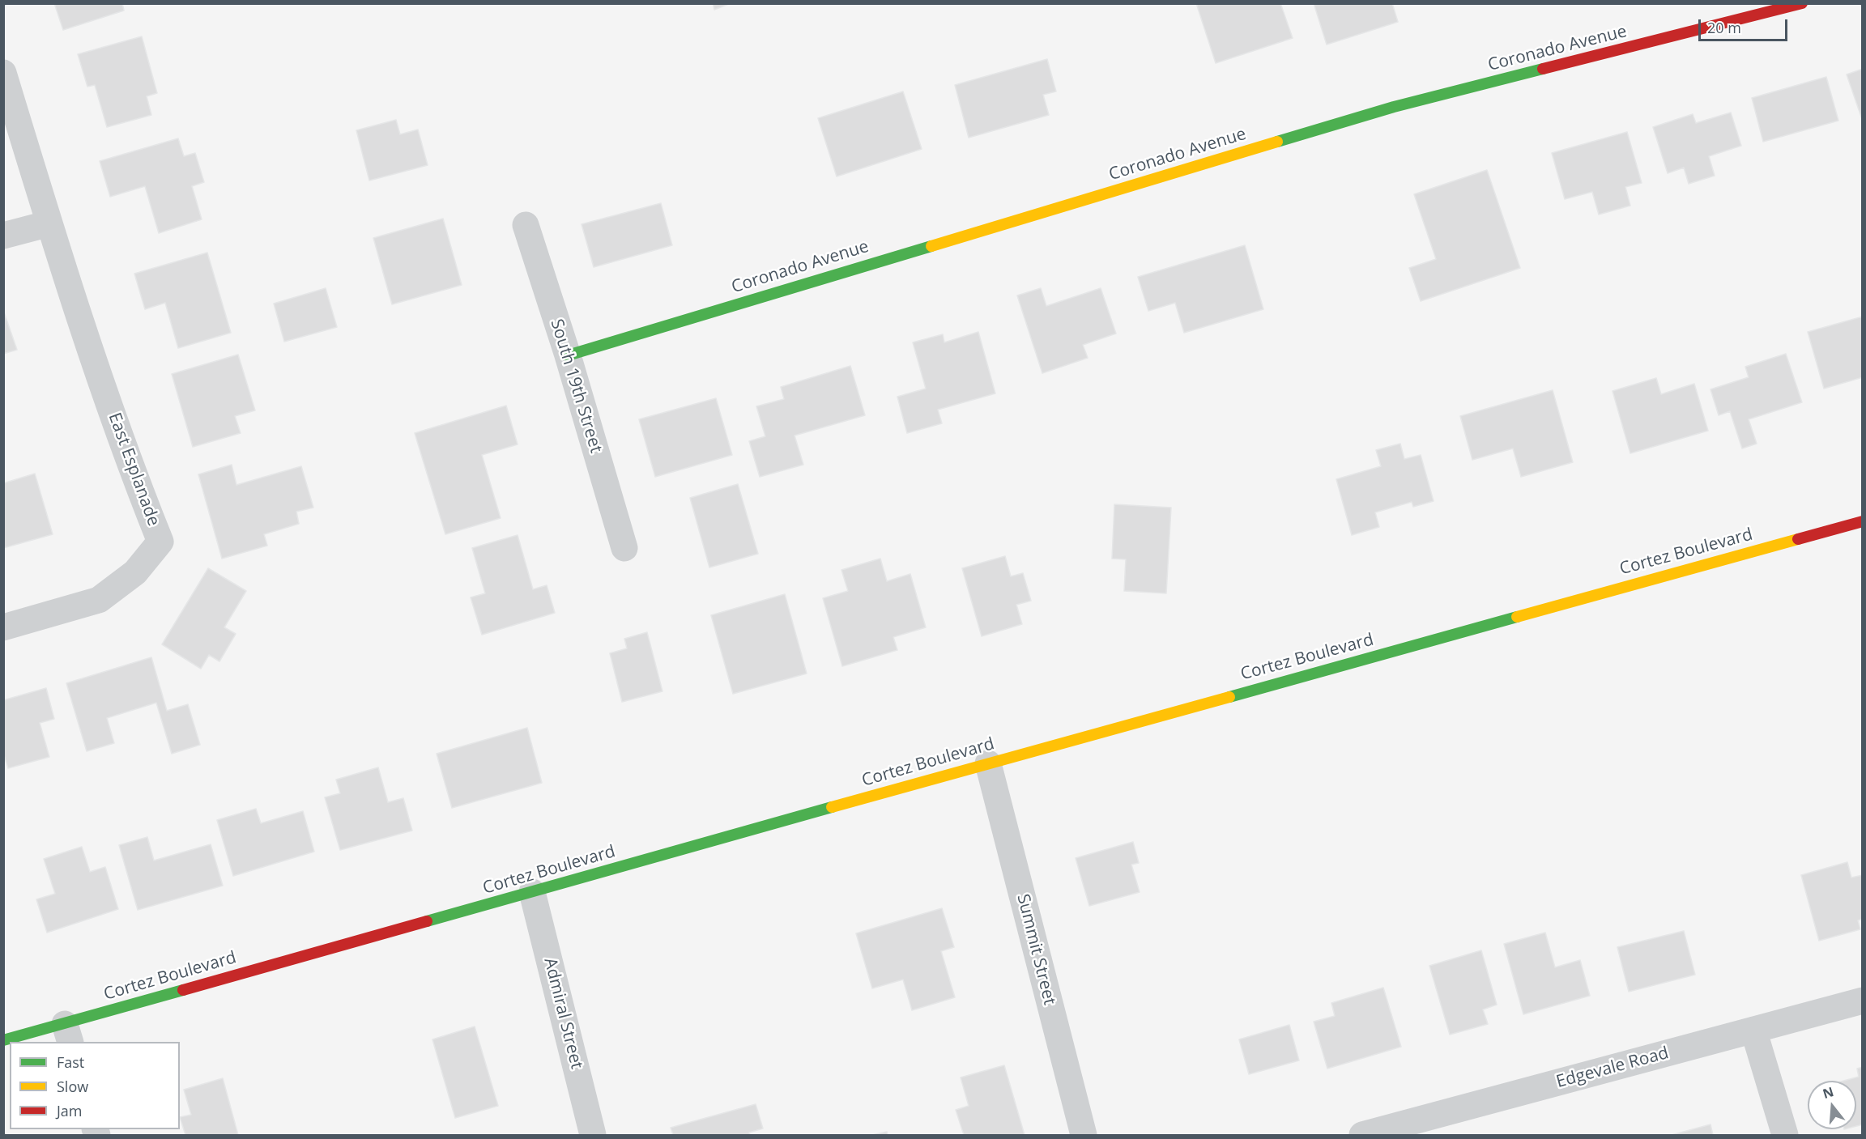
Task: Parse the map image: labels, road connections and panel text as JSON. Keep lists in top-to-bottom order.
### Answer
{
  "streets": {
    "street": [
      "Coronado Avenue",
      "South 19th Street",
      "East Esplanade",
      "Cortez Boulevard",
      "Summit Street",
      "Admiral Street",
      "Edgevale Road"
    ]
  },
  "crossings": [
    ["Coronado Avenue", "South 19th Street"],
    ["Cortez Boulevard", "Summit Street"],
    ["Cortez Boulevard", "Admiral Street"]
  ],
  "legend": ["Fast", "Slow", "Jam"],
  "scale_bar": "20 m",
  "north": "top"
}
